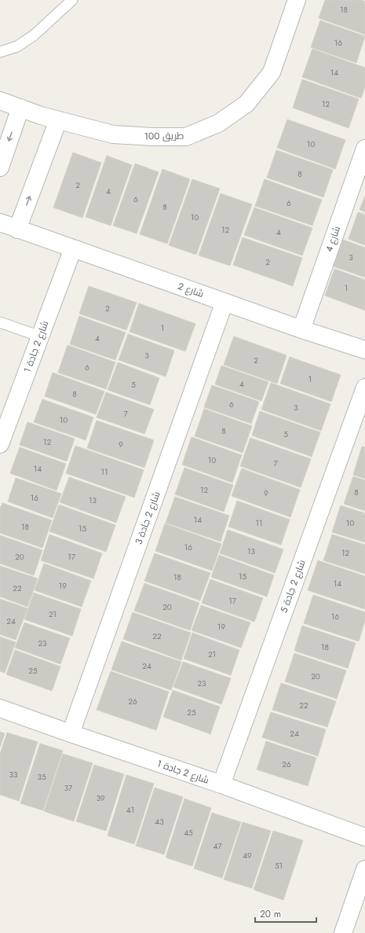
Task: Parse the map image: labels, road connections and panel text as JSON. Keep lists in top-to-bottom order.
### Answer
{
  "streets": {
    "street": [
      "طريق 100",
      "شارع 4",
      "شارع 2",
      "شارع 2 جادة 1",
      "شارع 2 جادة 3",
      "شارع 2 جادة 5"
    ]
  },
  "crossings": [
    ["شارع 4", "شارع 2"],
    ["شارع 2", "شارع 2 جادة 1"],
    ["شارع 2", "شارع 2 جادة 3"],
    ["شارع 2 جادة 1", "شارع 2 جادة 3"],
    ["شارع 2 جادة 1", "شارع 2 جادة 5"]
  ],
  "house_numbers": [
    "18",
    "16",
    "14",
    "12",
    "10",
    "8",
    "2",
    "4",
    "6",
    "6",
    "8",
    "10",
    "12",
    "4",
    "3",
    "2",
    "1",
    "2",
    "1",
    "4",
    "3",
    "2",
    "6",
    "1",
    "4",
    "5",
    "8",
    "6",
    "3",
    "7",
    "10",
    "8",
    "5",
    "12",
    "9",
    "10",
    "7",
    "14",
    "11",
    "12",
    "8",
    "9",
    "16",
    "13",
    "14",
    "11",
    "10",
    "18",
    "15",
    "16",
    "13",
    "12",
    "20",
    "17",
    "15",
    "18",
    "14",
    "19",
    "22",
    "17",
    "20",
    "21",
    "16",
    "24",
    "19",
    "22",
    "23",
    "18",
    "21",
    "24",
    "25",
    "20",
    "23",
    "26",
    "22",
    "25",
    "24",
    "26",
    "33",
    "35",
    "37",
    "39",
    "41",
    "43",
    "45",
    "47",
    "49",
    "51"
  ],
  "scale_bar": "20 m"
}
